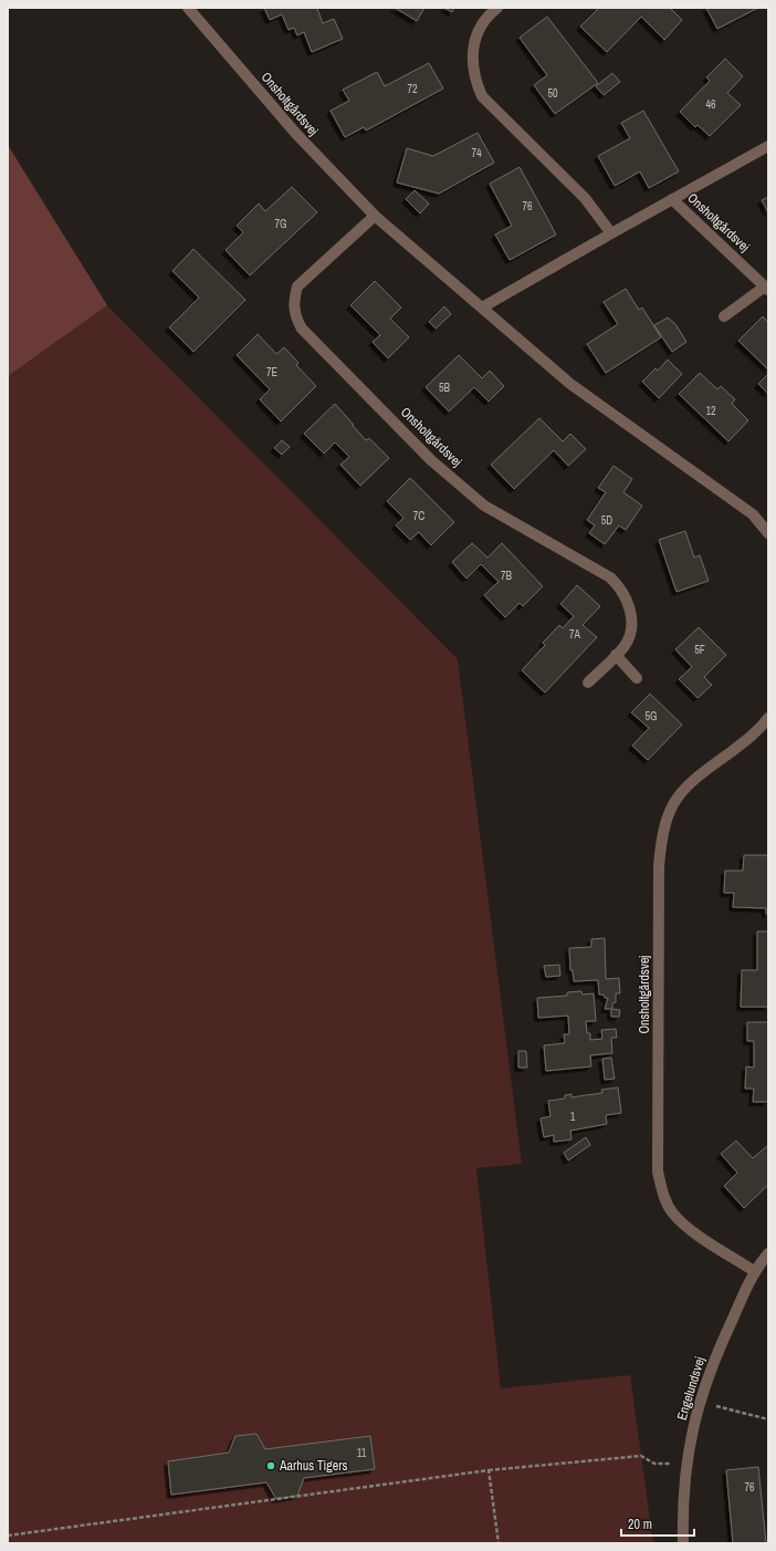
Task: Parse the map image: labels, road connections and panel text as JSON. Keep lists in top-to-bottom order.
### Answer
{
  "streets": {
    "street": ["Onsholtgårdsvej", "Engelundsvej"]
  },
  "crossings": [
    ["Onsholtgårdsvej", "Engelundsvej"]
  ],
  "places": ["Aarhus Tigers"],
  "house_numbers": [
    "72",
    "50",
    "46",
    "74",
    "76",
    "7G",
    "7E",
    "5B",
    "12",
    "7C",
    "5D",
    "7B",
    "7A",
    "5F",
    "5G",
    "1",
    "11",
    "76"
  ],
  "scale_bar": "20 m"
}
